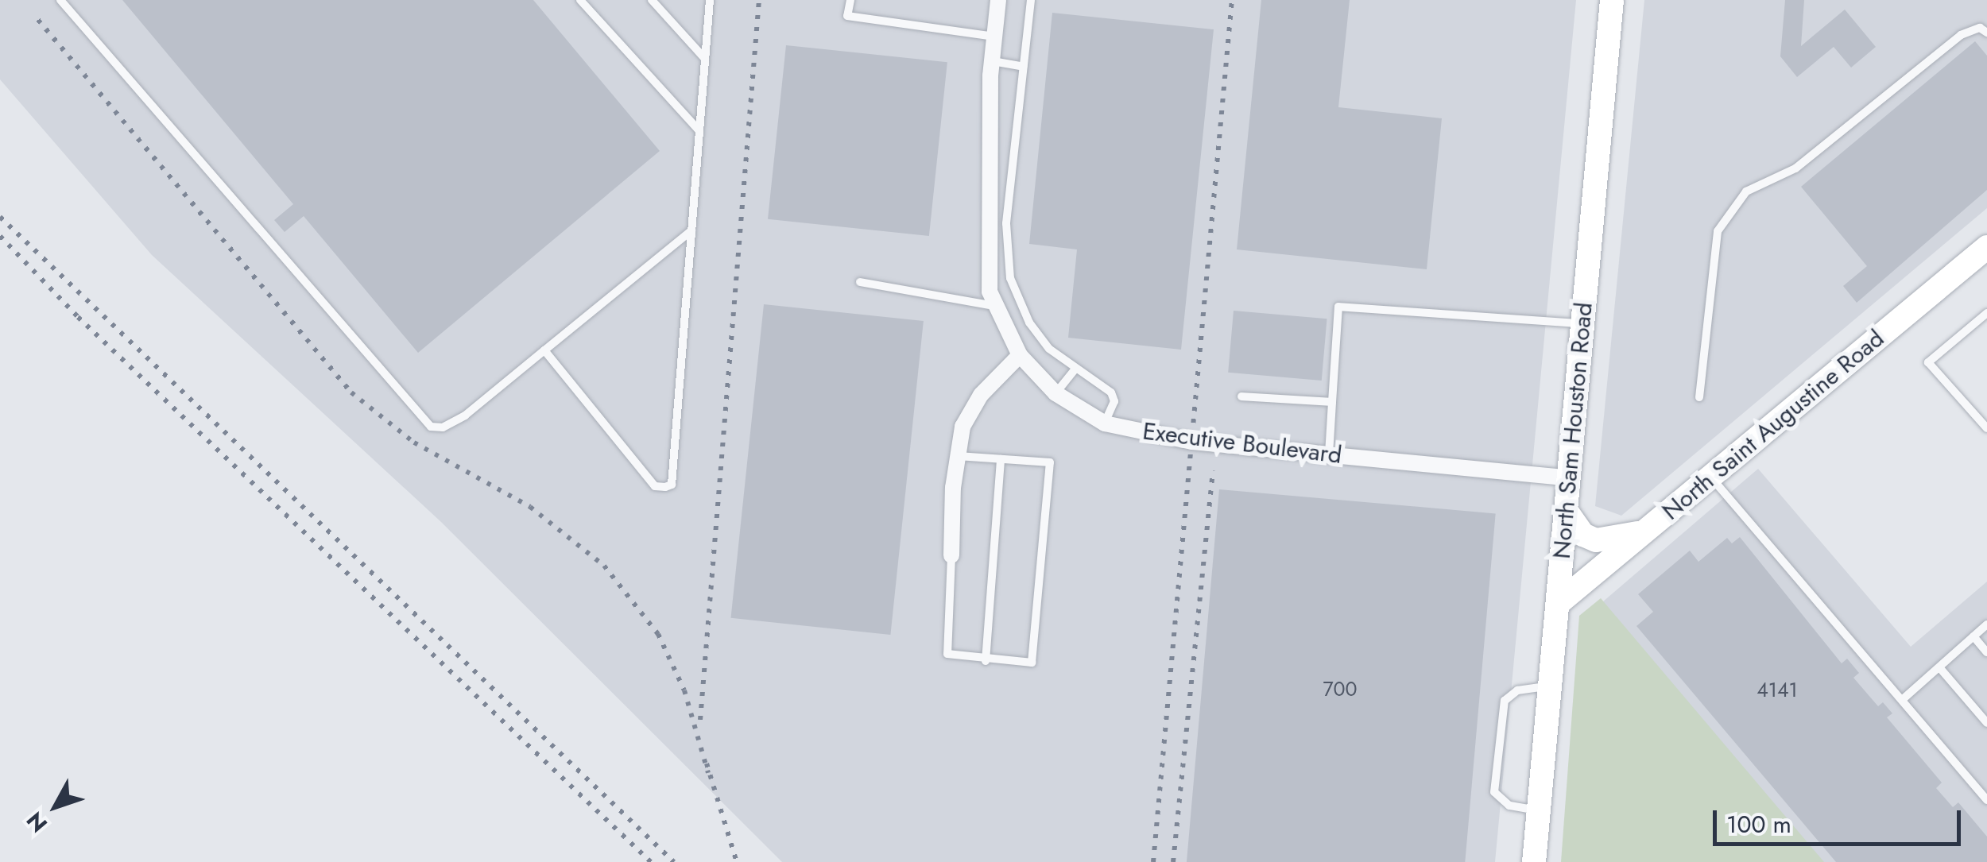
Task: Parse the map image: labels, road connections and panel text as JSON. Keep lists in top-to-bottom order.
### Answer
{
  "streets": {
    "street": ["North Saint Augustine Road", "North Sam Houston Road", "Executive Boulevard"]
  },
  "crossings": [
    ["North Saint Augustine Road", "North Sam Houston Road"],
    ["North Sam Houston Road", "Executive Boulevard"]
  ],
  "house_numbers": ["700", "4141"],
  "scale_bar": "100 m",
  "north": "bottom left"
}
